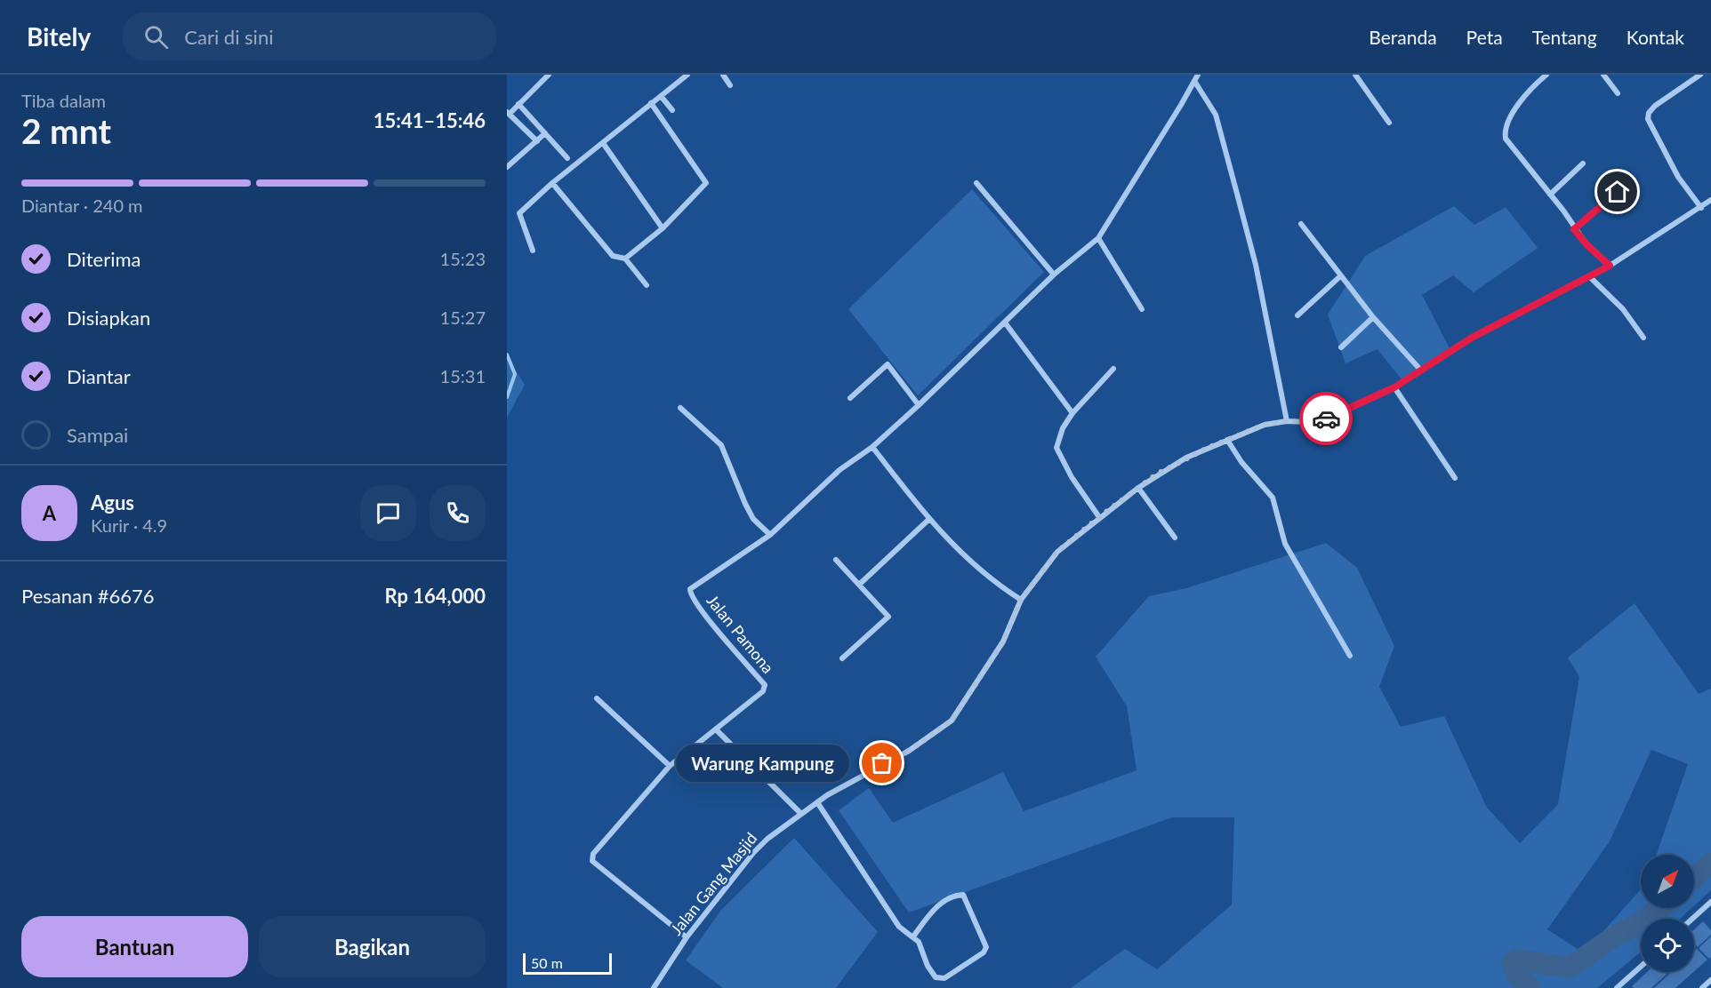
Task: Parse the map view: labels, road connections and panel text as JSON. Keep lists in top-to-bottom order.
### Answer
{
  "streets": {
    "street": ["Jalan Pamona", "Jalan Gang Masjid"]
  },
  "crossings": [
    ["Jalan Pamona", "Jalan Gang Masjid"]
  ],
  "places": ["Warung Kampung"],
  "scale_bar": "50 m",
  "north": "top right",
  "page": {
    "header": "Bitely",
    "search": "Cari di sini",
    "nav": [
      "Beranda",
      "Peta",
      "Tentang",
      "Kontak"
    ],
    "heading": ["2 mnt", "Tiba dalam", "15:41–15:46"],
    "panel": [
      "Agus",
      "Kurir · 4.9",
      "Pesanan #6676",
      "Rp 164,000"
    ],
    "bar": "Diantar · 240 m",
    "list": [
      ["Diterima", "15:23"],
      ["Disiapkan", "15:27"],
      ["Diantar", "15:31"],
      "Sampai"
    ],
    "round": "A",
    "bubble": "Warung Kampung",
    "buttons": ["Bantuan", "Bagikan"],
    "scale": "50 m"
  }
}
